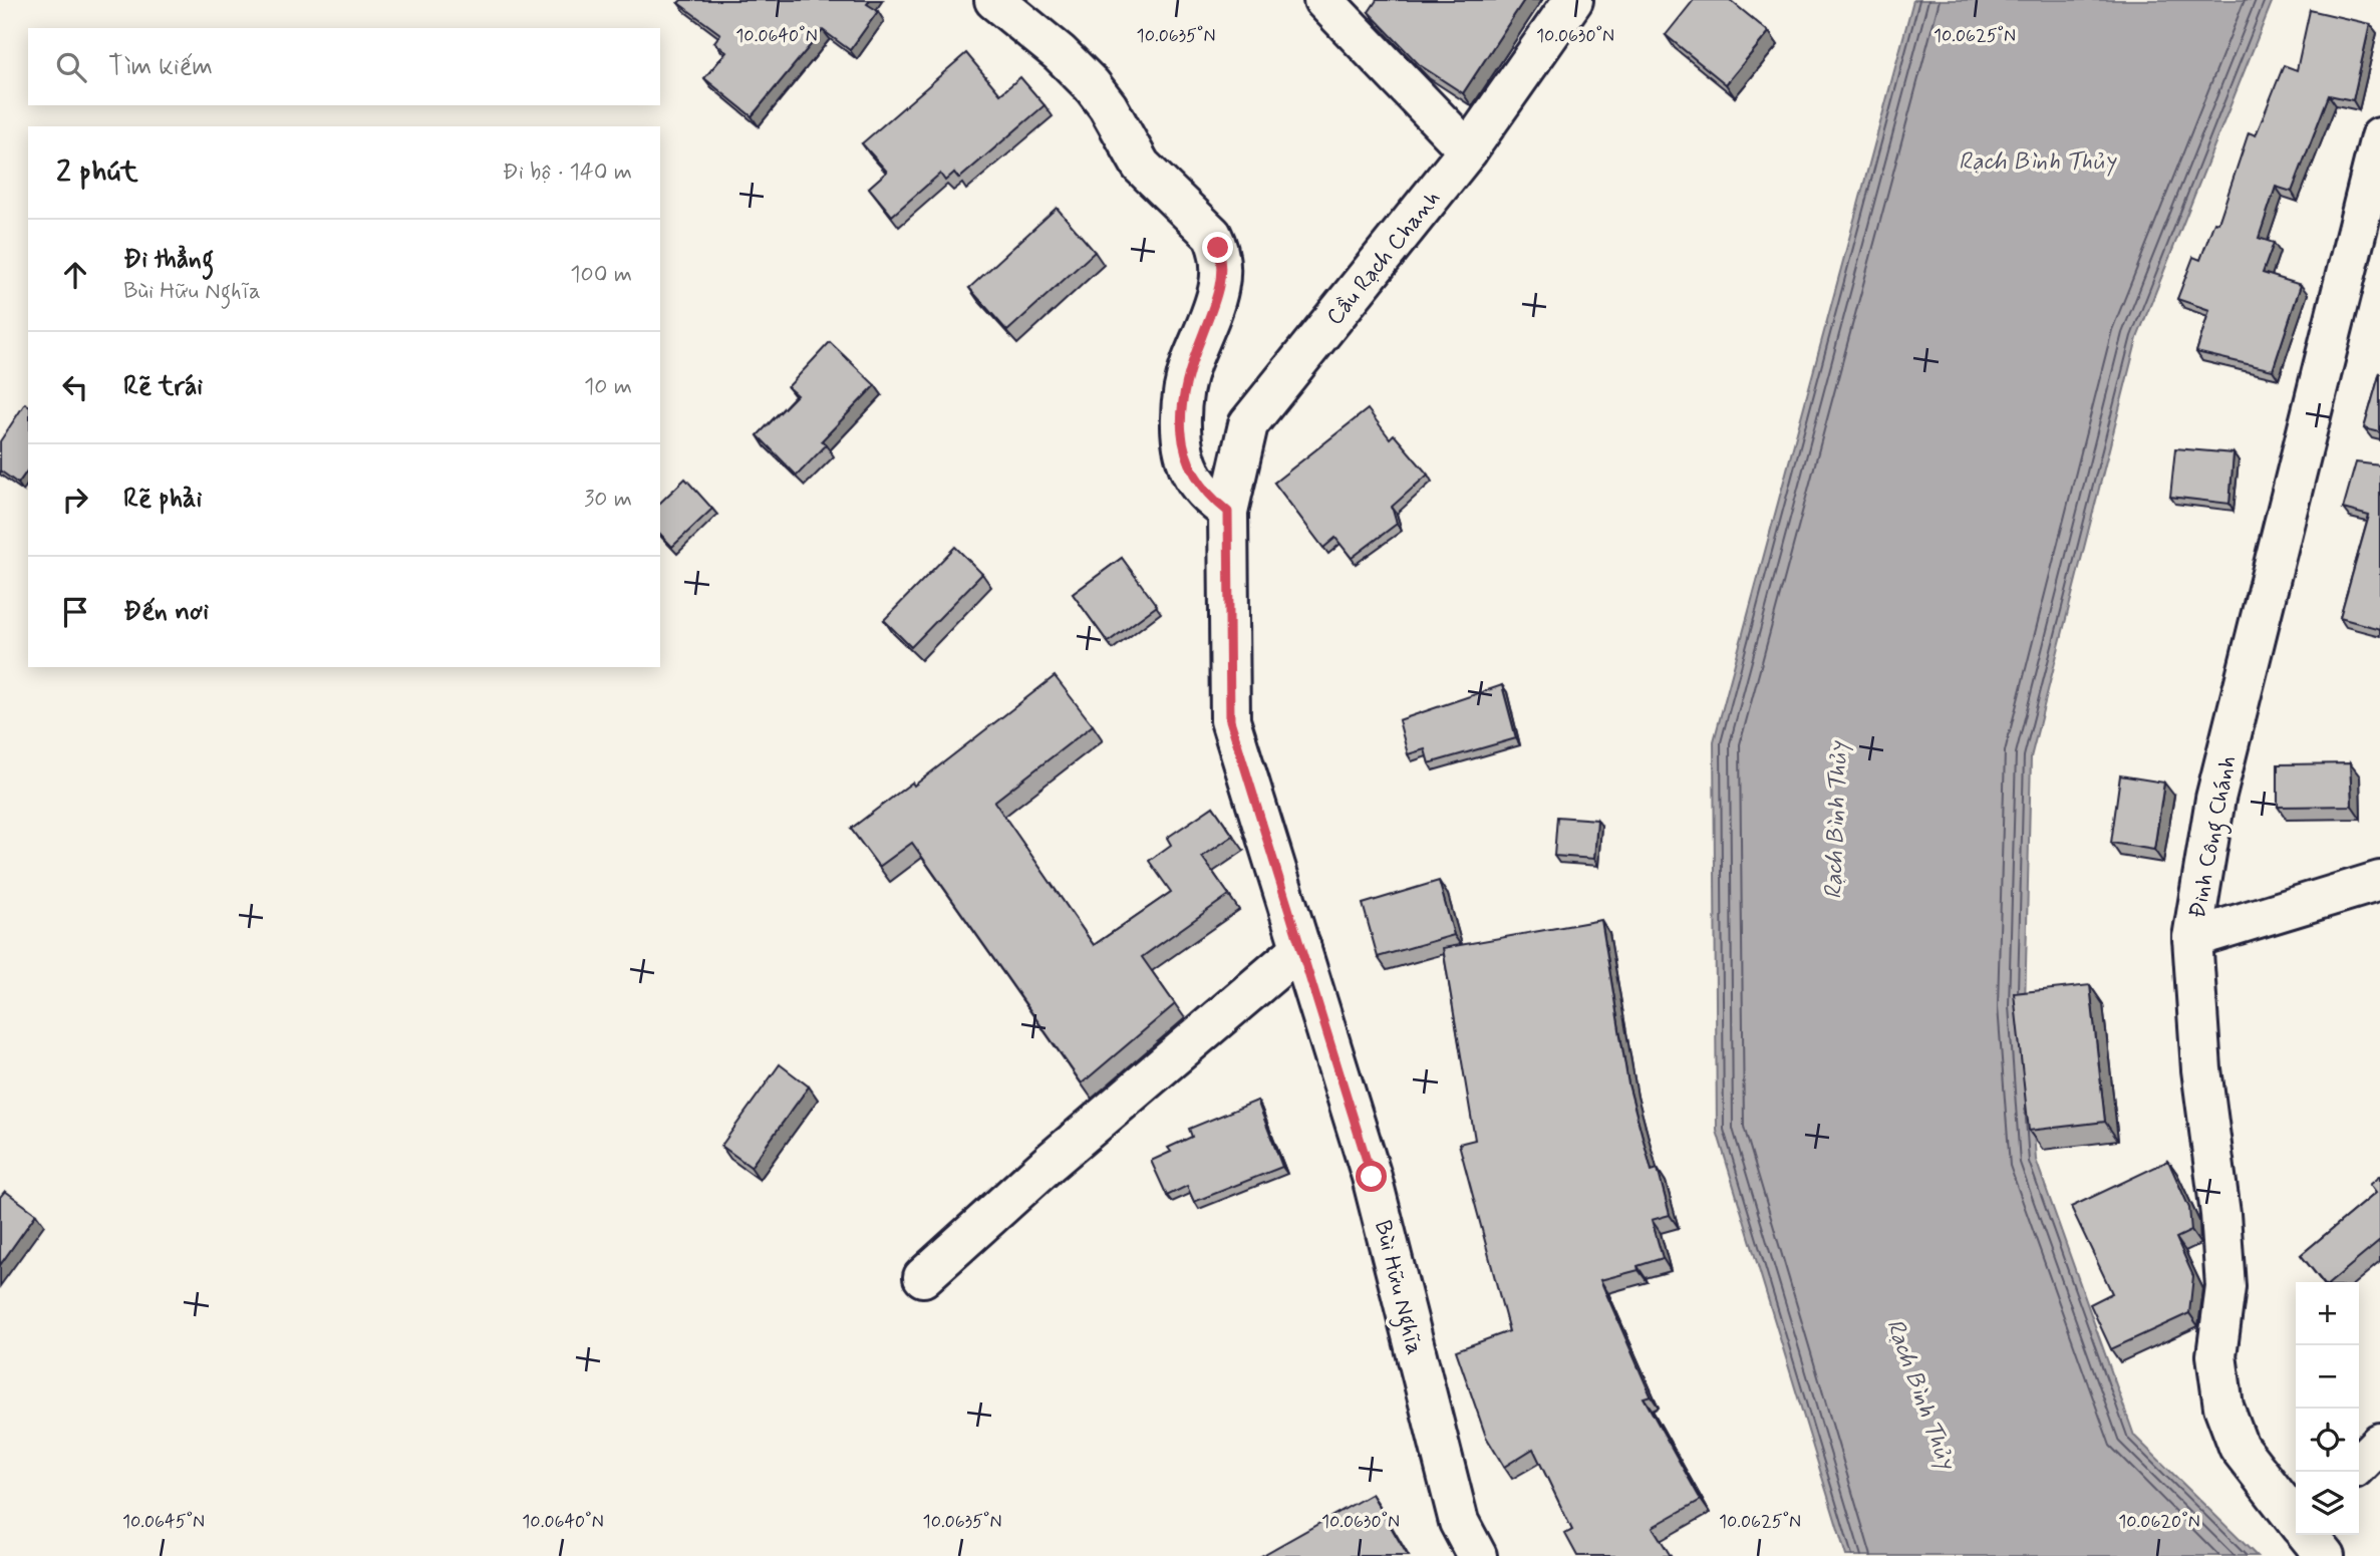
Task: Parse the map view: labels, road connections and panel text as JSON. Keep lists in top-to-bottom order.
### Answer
{
  "streets": {
    "street": ["Cầu Rạch Chanh", "Đinh Công Chánh", "Bùi Hữu Nghĩa"]
  },
  "crossings": [
    ["Cầu Rạch Chanh", "Bùi Hữu Nghĩa"]
  ],
  "water": ["Rạch Bình Thủy"],
  "page": {
    "search": "Tìm kiếm",
    "heading": ["2 phút", "Đi bộ · 140 m"],
    "list": [
      ["Đi thẳng", "Bùi Hữu Nghĩa", "100 m"],
      ["Rẽ trái", "10 m"],
      ["Rẽ phải", "30 m"],
      "Đến nơi"
    ],
    "map_buttons": ["+", "−"]
  },
  "coordinates": [
    "10.0640°N",
    "10.0635°N",
    "10.0630°N",
    "10.0625°N",
    "10.0645°N",
    "10.0620°N"
  ]
}
